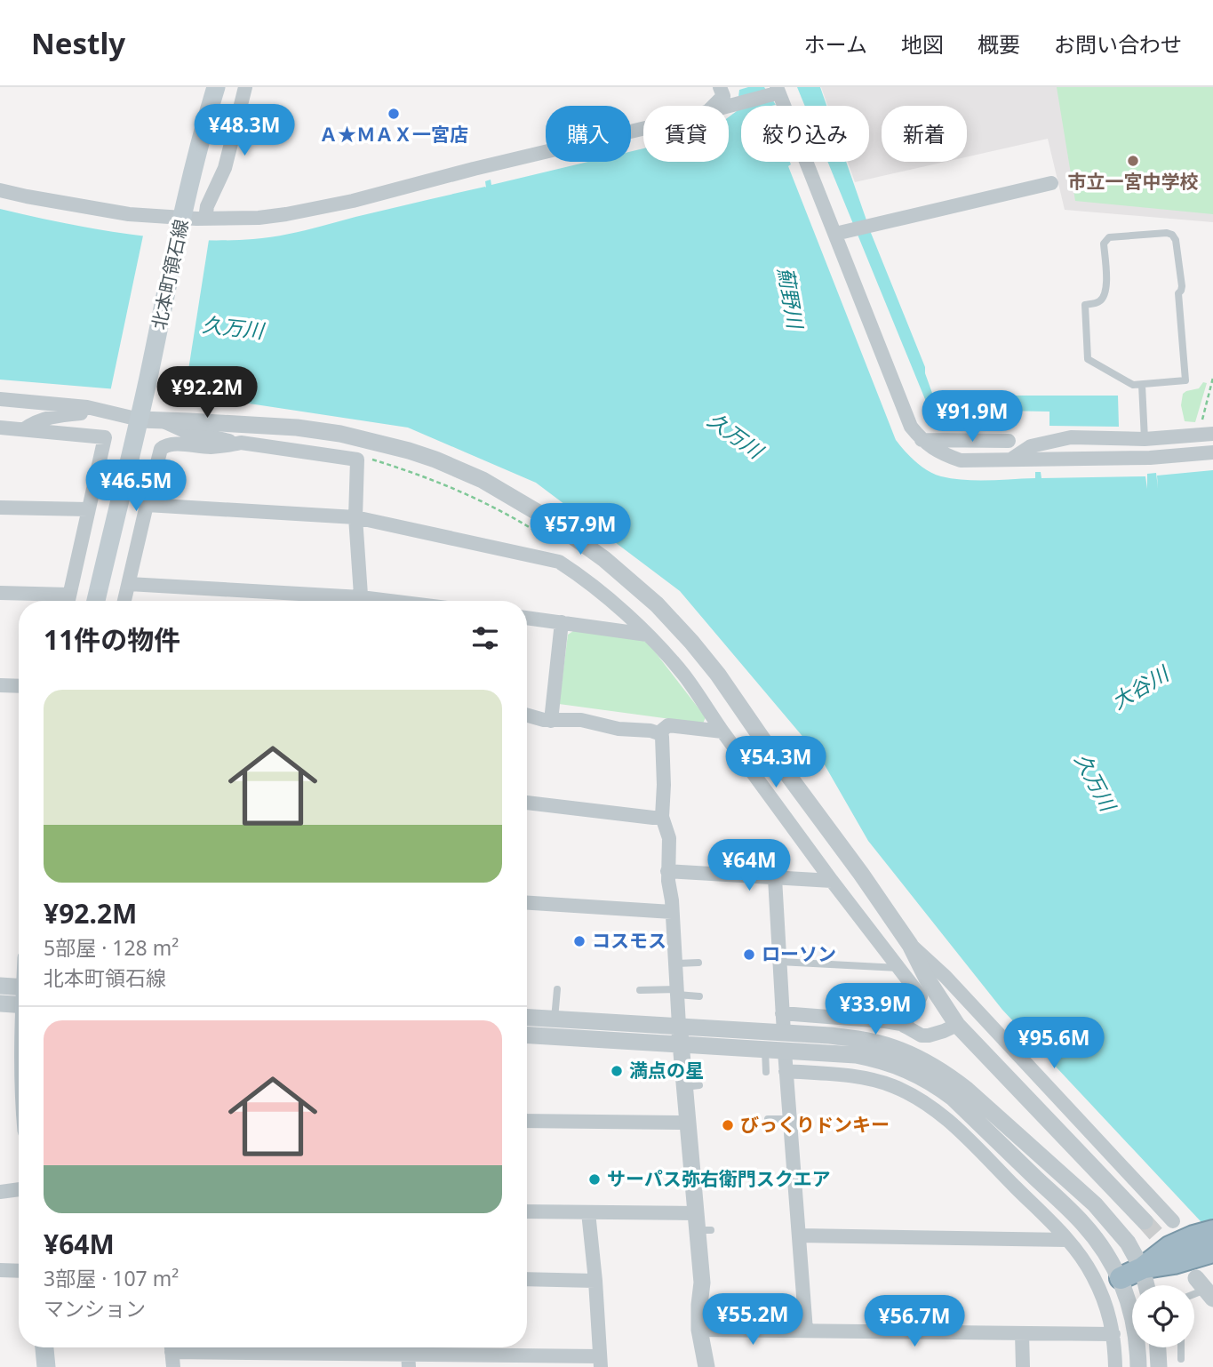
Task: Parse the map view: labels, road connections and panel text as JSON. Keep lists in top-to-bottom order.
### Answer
{
  "streets": {
    "main road": ["北本町領石線"]
  },
  "water": ["薊野川", "久万川", "大谷川"],
  "places": [
    "Ａ★ＭＡＸ一宮店",
    "市立一宮中学校",
    "コスモス",
    "ローソン",
    "満点の星",
    "びっくりドンキー",
    "サーパス弥右衛門スクエア"
  ],
  "page": {
    "header": "Nestly",
    "nav": [
      "ホーム",
      "地図",
      "概要",
      "お問い合わせ"
    ],
    "price": [
      "¥48.3M",
      "¥92.2M",
      "¥91.9M",
      "¥46.5M",
      "¥57.9M",
      "¥54.3M",
      "¥64M",
      "¥33.9M",
      "¥95.6M",
      "¥55.2M",
      "¥56.7M"
    ],
    "chip": [
      "購入",
      "賃貸",
      "絞り込み",
      "新着"
    ],
    "heading": "11件の物件",
    "list": [
      {
        "name": "¥92.2M",
        "note": "5部屋 · 128 m² · 北本町領石線"
      },
      {
        "name": "¥64M",
        "note": "3部屋 · 107 m² · マンション"
      }
    ]
  }
}
